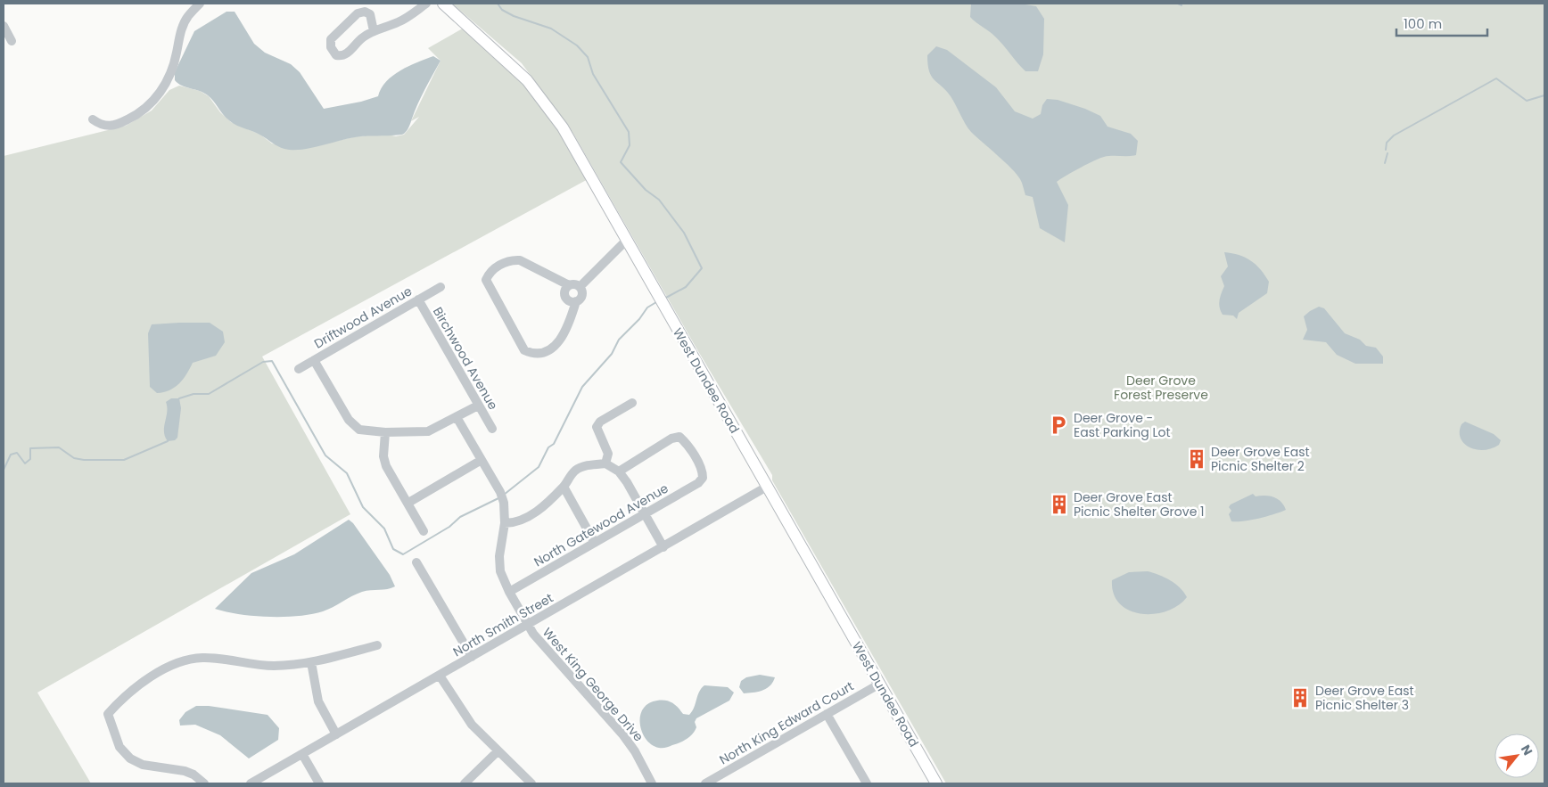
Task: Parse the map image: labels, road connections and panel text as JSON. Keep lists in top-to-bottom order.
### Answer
{
  "streets": {
    "main road": ["West Dundee Road"],
    "street": [
      "Driftwood Avenue",
      "Birchwood Avenue",
      "North Gatewood Avenue",
      "North Smith Street",
      "West King George Drive",
      "North King Edward Court"
    ]
  },
  "crossings": [
    ["Driftwood Avenue", "Birchwood Avenue"],
    ["West Dundee Road", "North Smith Street"],
    ["West Dundee Road", "North King Edward Court"],
    ["North Gatewood Avenue", "West King George Drive"],
    ["North Smith Street", "West King George Drive"]
  ],
  "parks": ["Deer Grove Forest Preserve"],
  "places": {
    "parking": ["Deer Grove - East Parking Lot"],
    "building": ["Deer Grove East Picnic Shelter 2", "Deer Grove East Picnic Shelter Grove 1", "Deer Grove East Picnic Shelter 3"]
  },
  "scale_bar": "100 m",
  "north": "top right"
}
